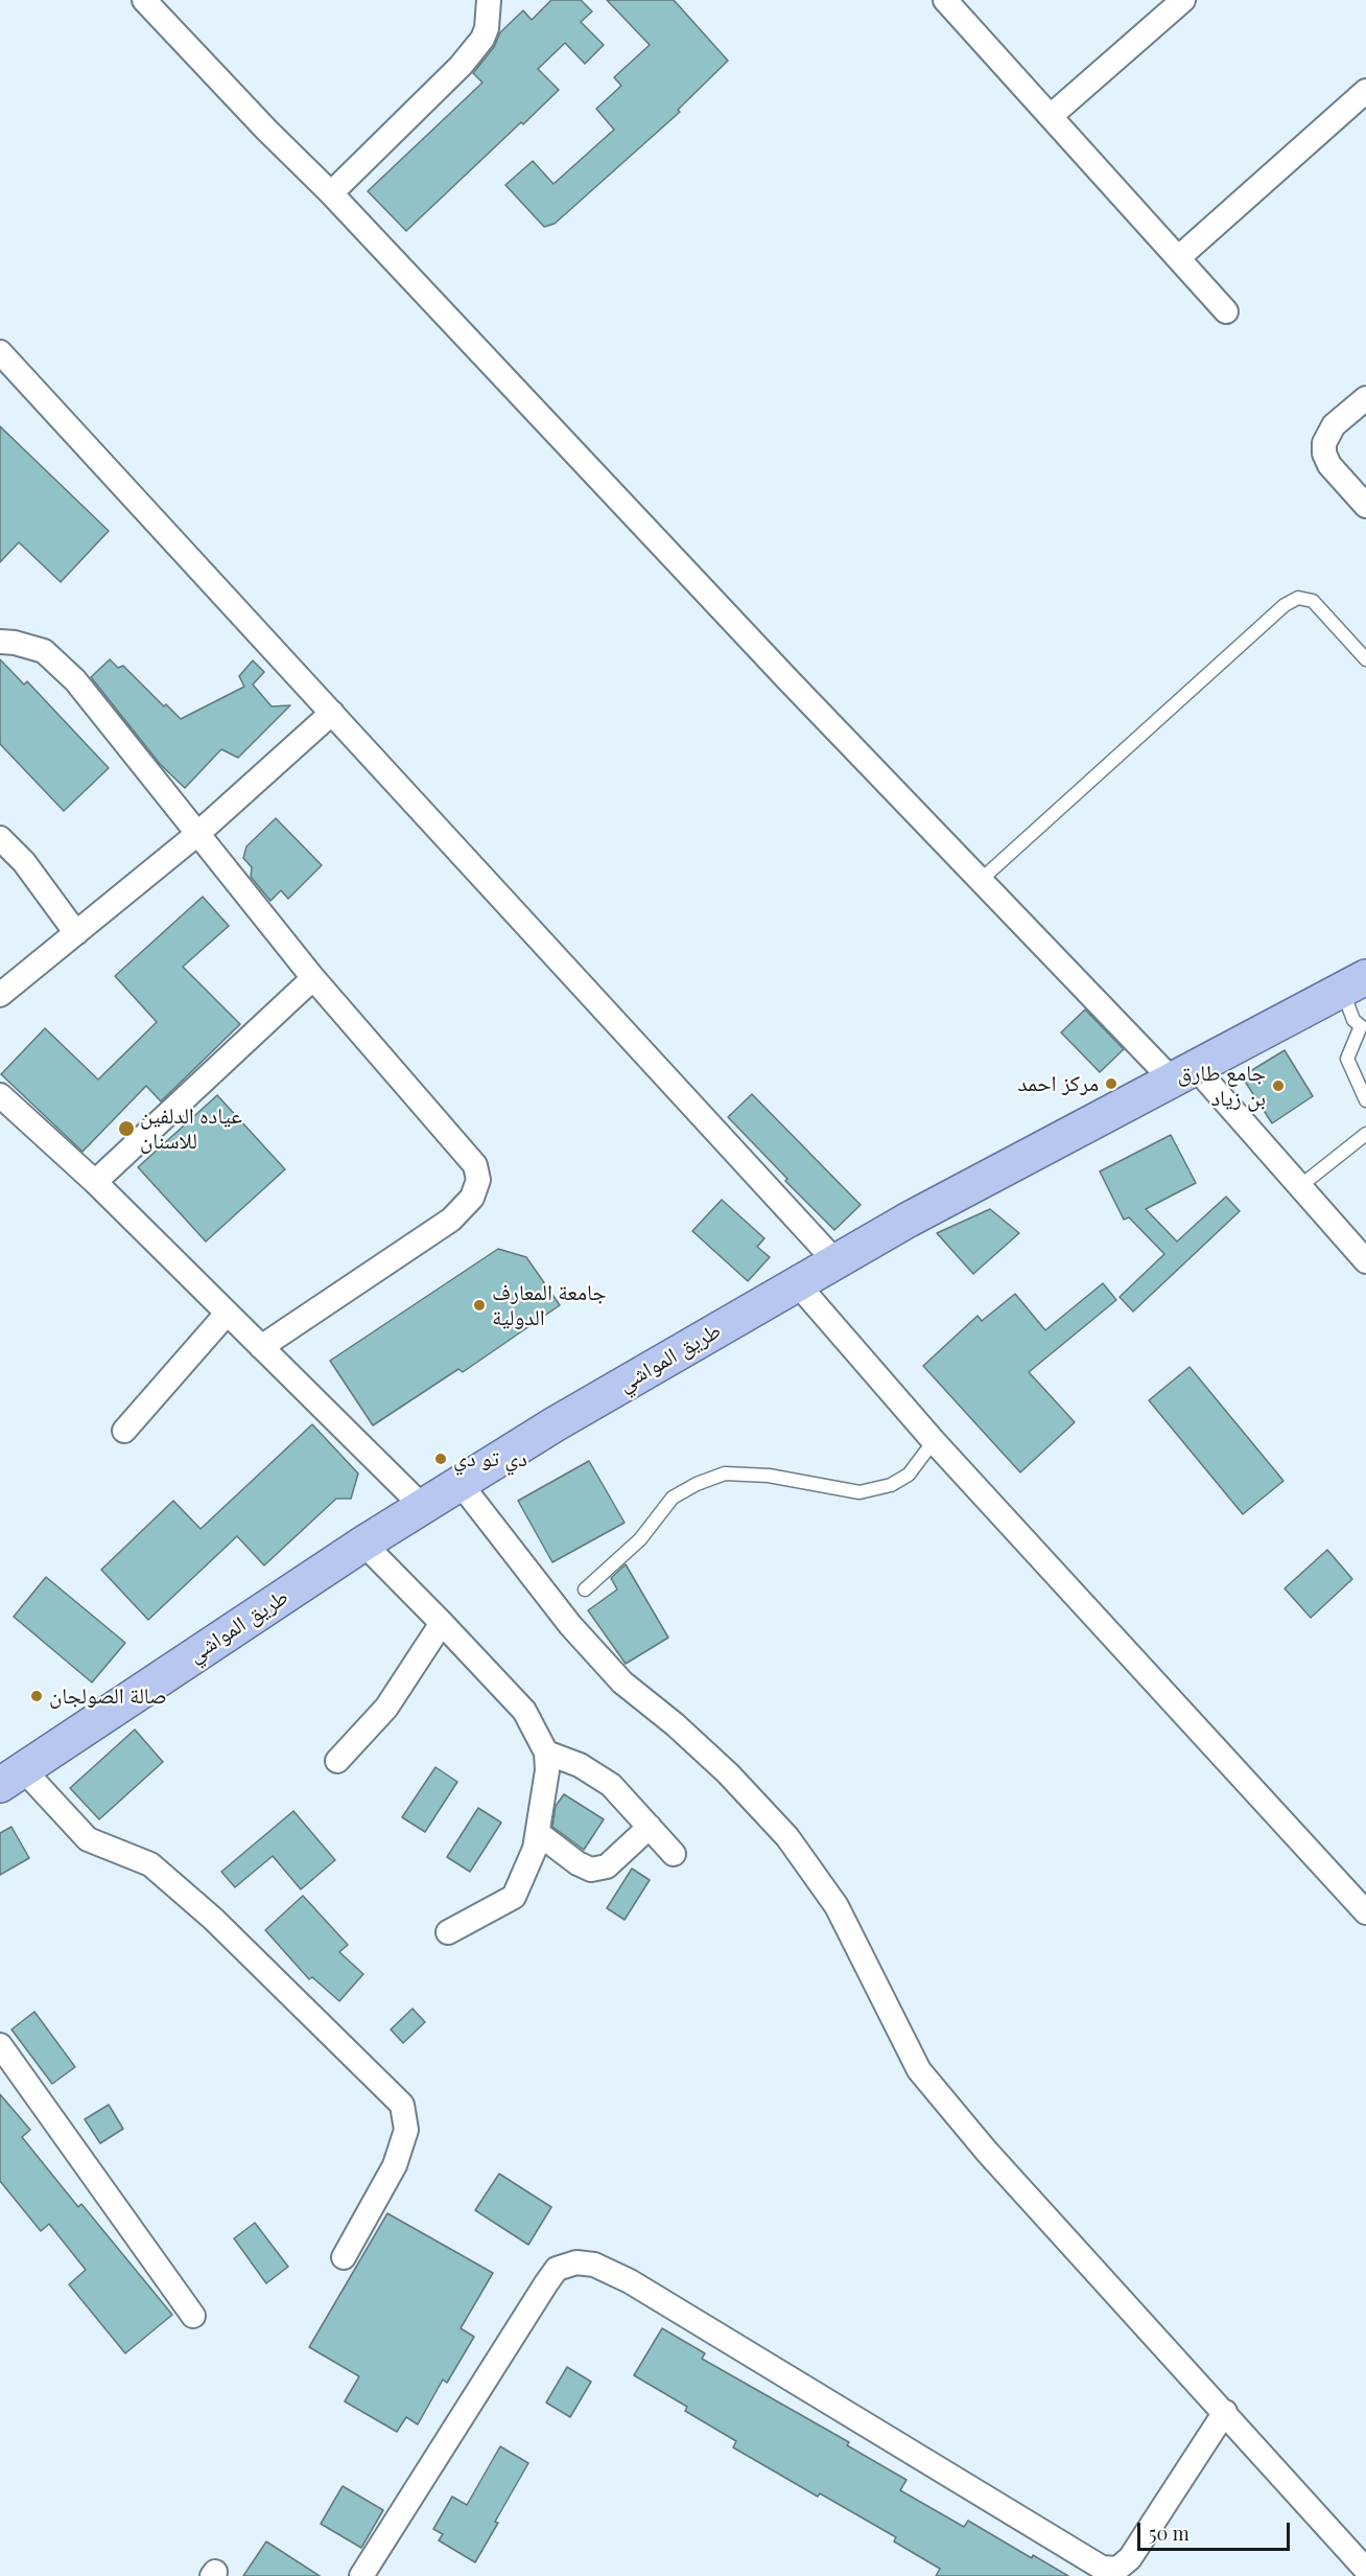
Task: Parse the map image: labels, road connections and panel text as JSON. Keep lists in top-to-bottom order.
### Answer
{
  "streets": {
    "main road": ["طريق المواشي"]
  },
  "places": [
    "مركز احمد",
    "جامع طارق بن زياد",
    "عياده الدلفين للاسنان",
    "جامعة المعارف الدولية",
    "دي تو دي",
    "صالة الصولجان"
  ],
  "scale_bar": "50 m"
}
